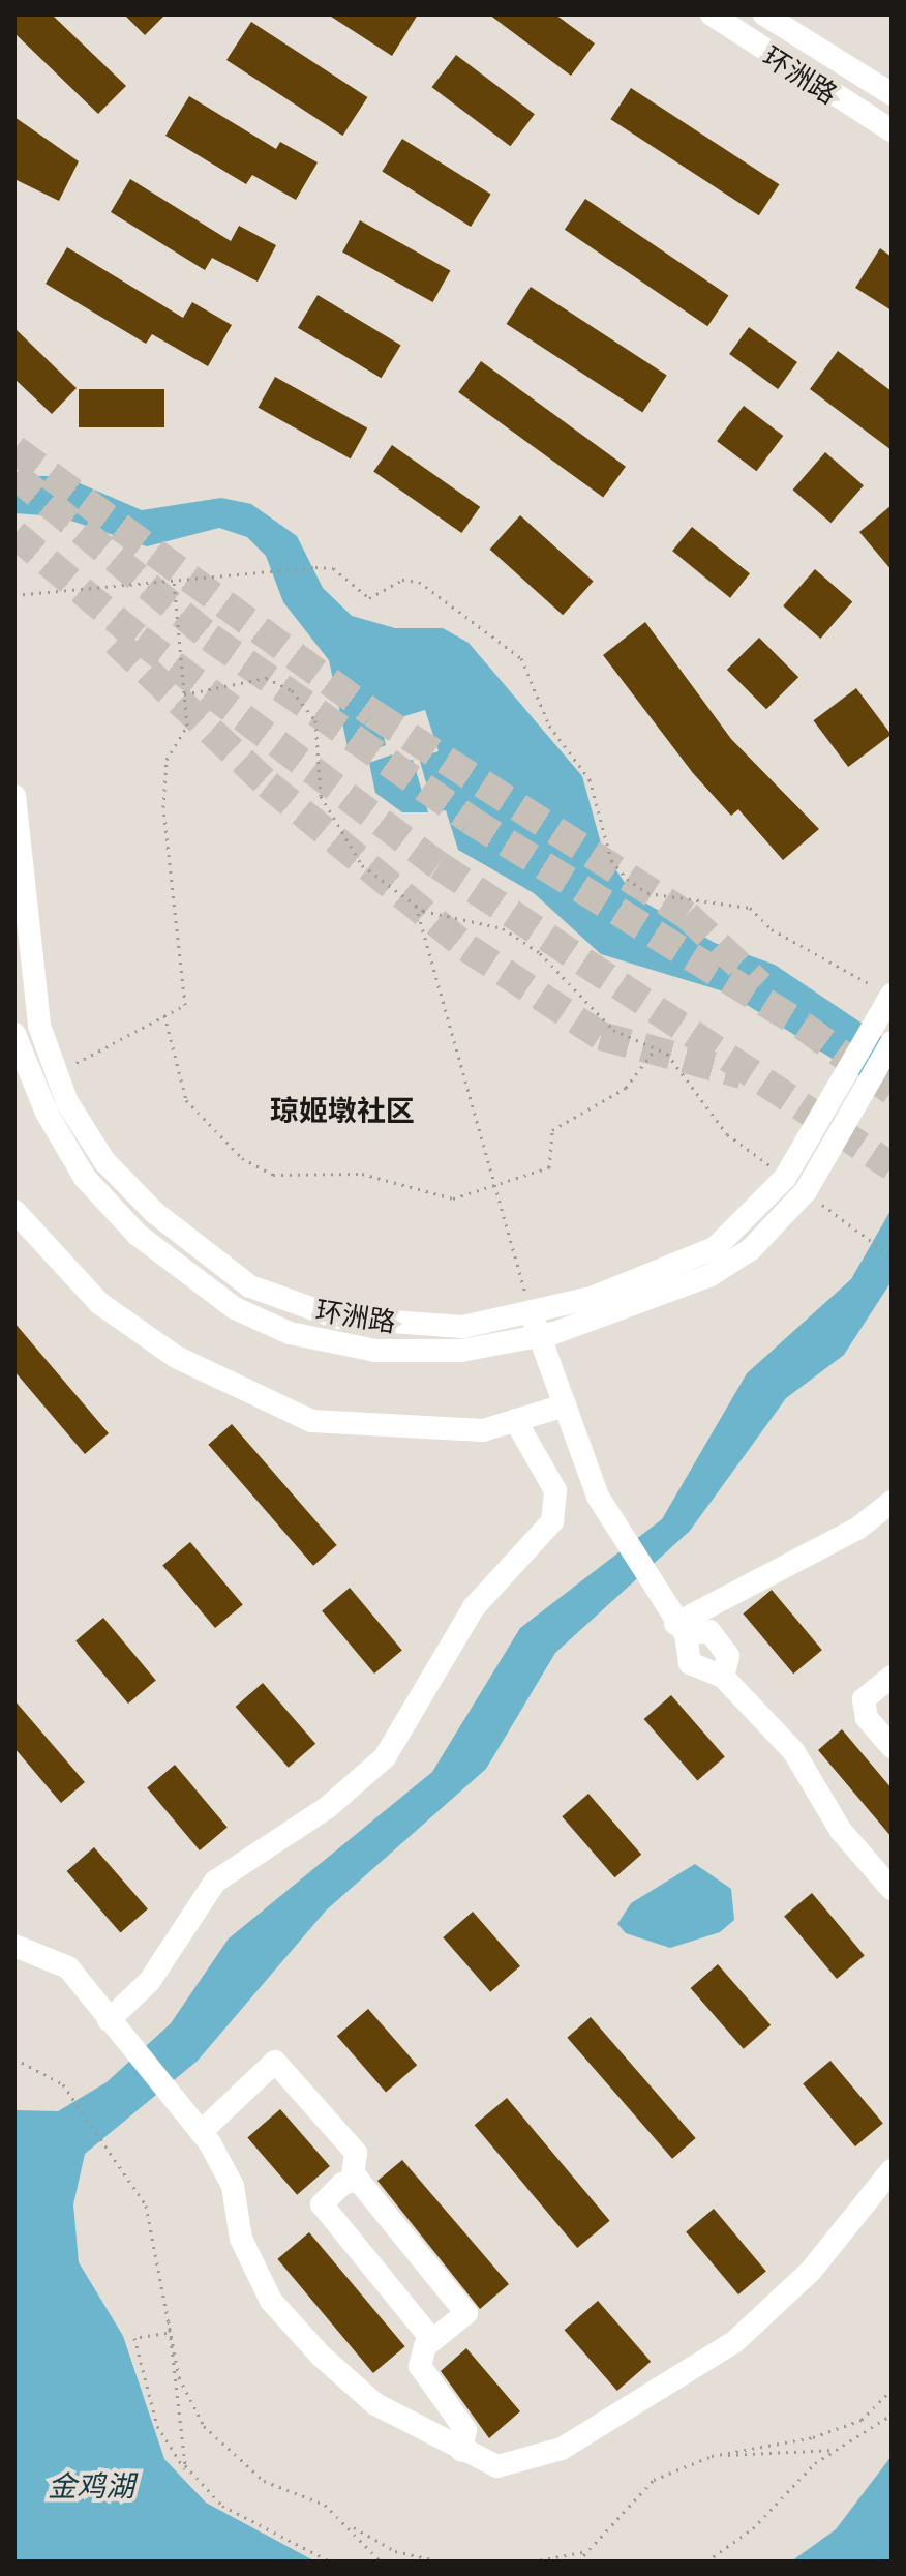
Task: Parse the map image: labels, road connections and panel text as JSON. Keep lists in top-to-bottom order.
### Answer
{
  "streets": {
    "street": ["环洲路"]
  },
  "districts": ["琼姬墩社区"],
  "water": ["金鸡湖"]
}
